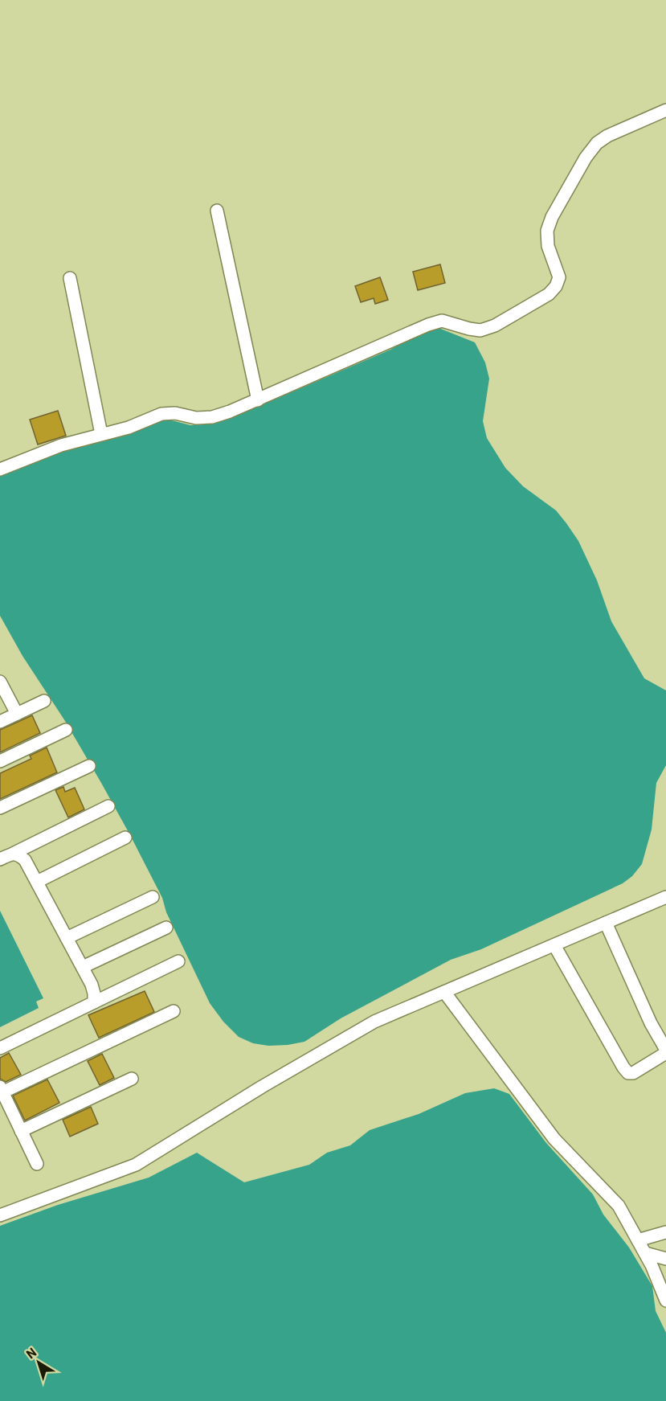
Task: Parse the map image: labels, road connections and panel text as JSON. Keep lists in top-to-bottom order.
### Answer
{
  "north": "top left"
}
